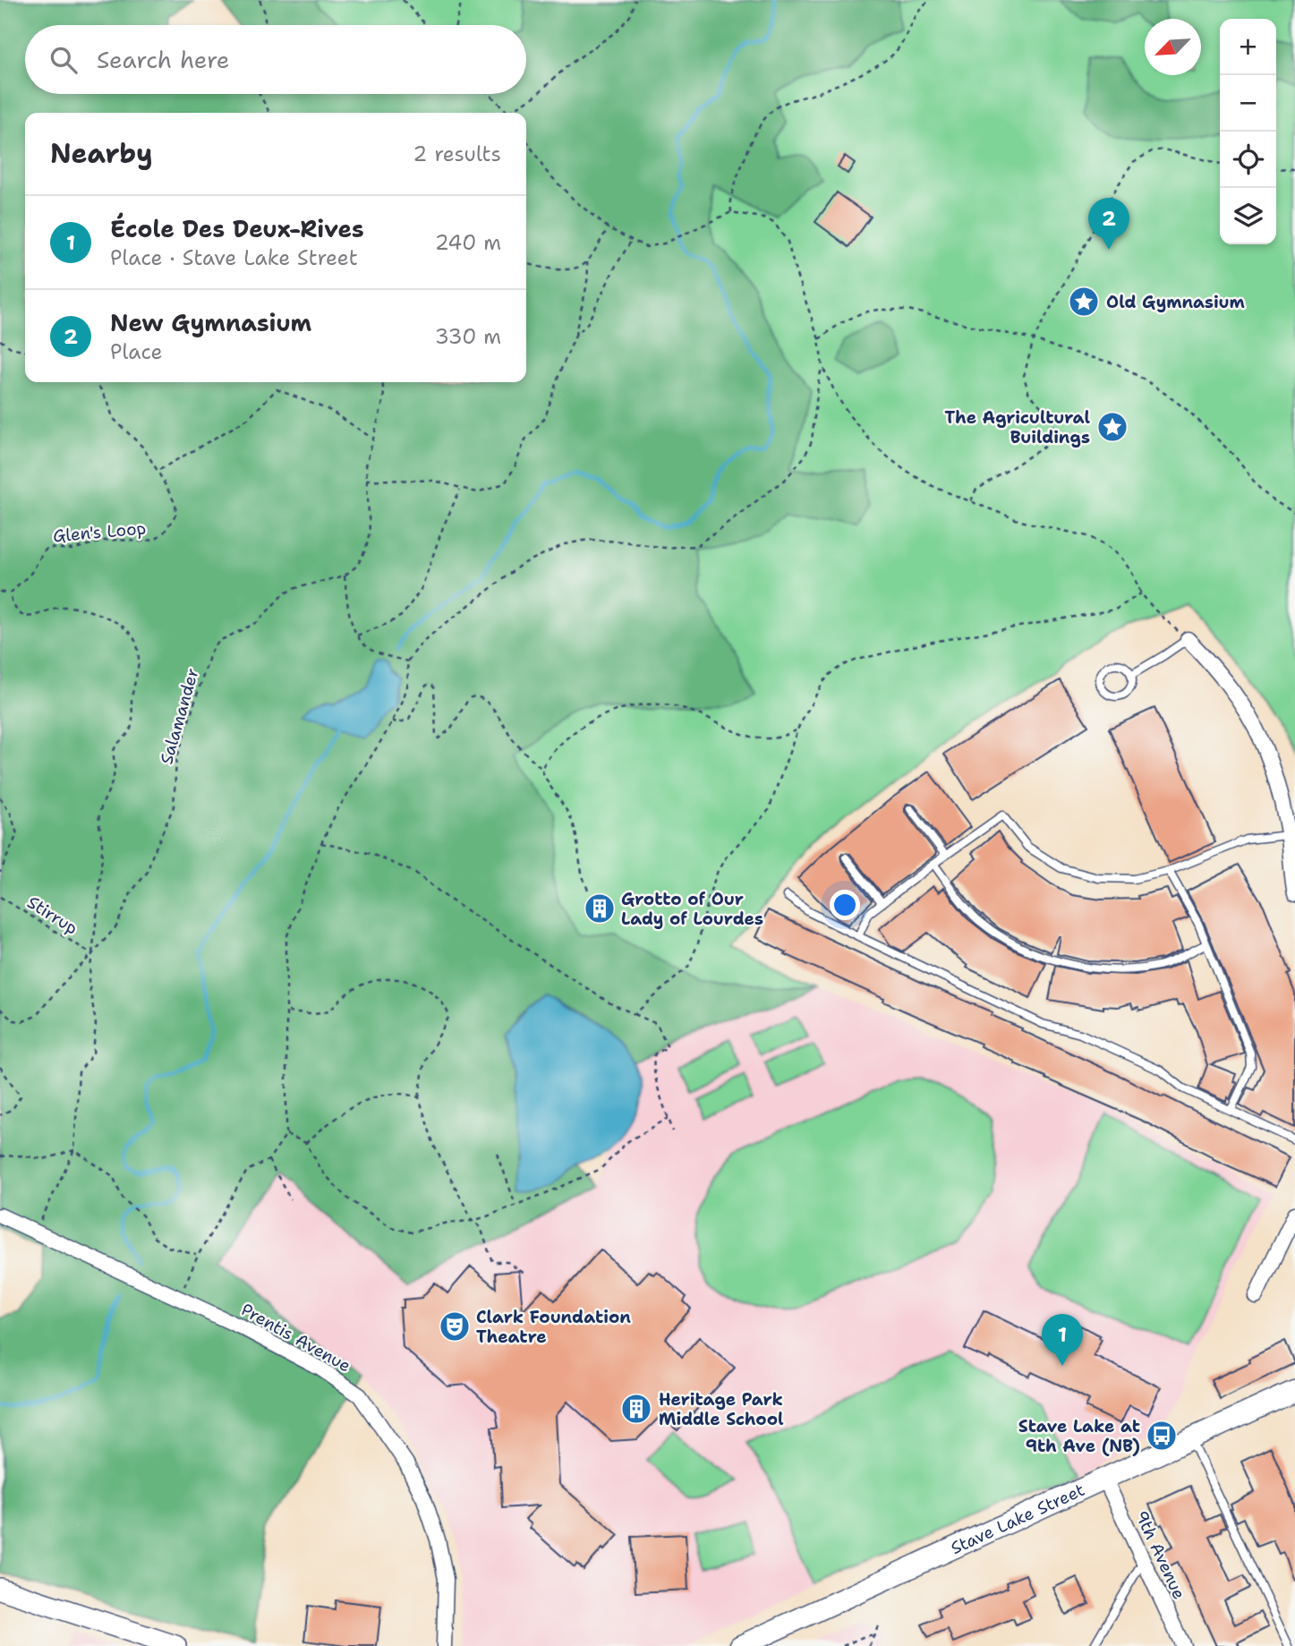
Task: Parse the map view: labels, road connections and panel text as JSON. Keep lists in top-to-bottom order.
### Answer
{
  "streets": {
    "main road": ["Stave Lake Street"],
    "street": ["Prentis Avenue", "9th Avenue"],
    "path": ["Glen's Loop", "Salamander", "Stirrup"]
  },
  "crossings": [
    ["Salamander", "Stirrup"],
    ["Stave Lake Street", "9th Avenue"]
  ],
  "places": {
    "place": ["Old Gymnasium", "The Agricultural Buildings"],
    "building": ["Grotto of Our Lady of Lourdes", "Heritage Park Middle School"],
    "theatre": ["Clark Foundation Theatre"],
    "bus stop": ["Stave Lake at 9th Ave (NB)"]
  },
  "north": "bottom left",
  "page": {
    "map_buttons": ["+", "−"],
    "search": "Search here",
    "heading": ["Nearby", "2 results"],
    "list": [
      {
        "mark": "1",
        "name": "École Des Deux-Rives",
        "note": "Place · Stave Lake Street",
        "value": "240 m"
      },
      {
        "mark": "2",
        "name": "New Gymnasium",
        "note": "Place",
        "value": "330 m"
      }
    ],
    "pins": ["2", "1"]
  }
}
